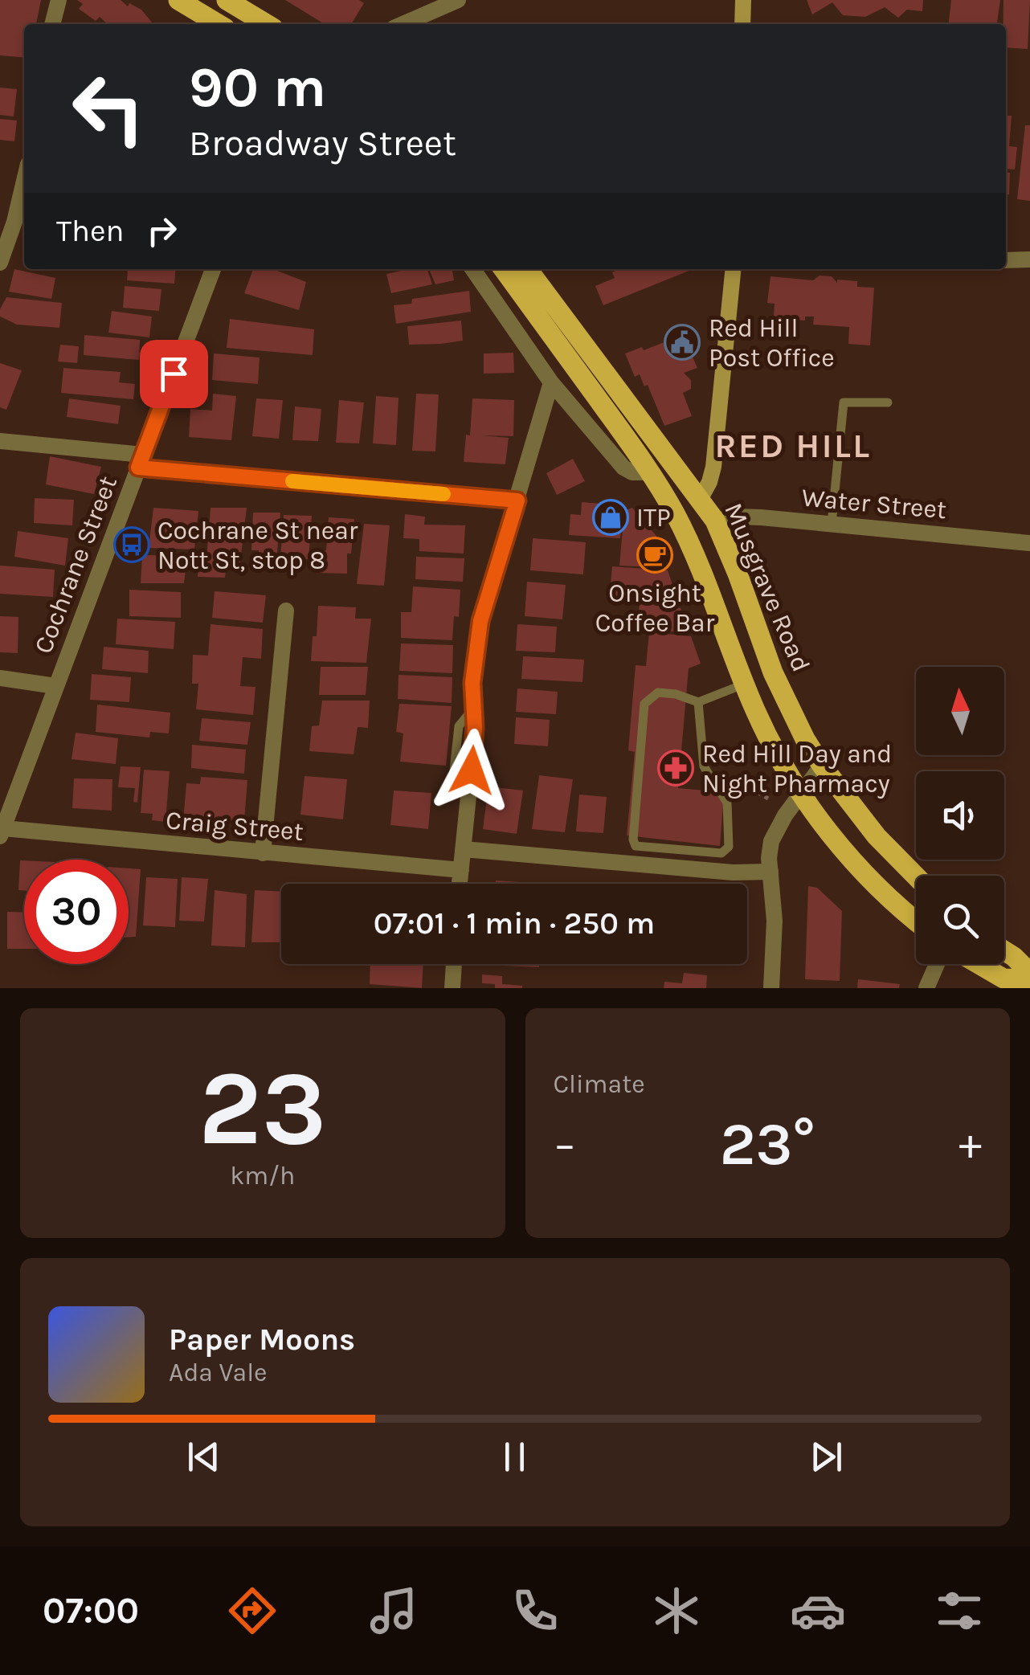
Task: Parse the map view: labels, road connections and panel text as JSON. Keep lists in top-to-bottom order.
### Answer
{
  "streets": {
    "main road": ["Musgrave Road"],
    "street": ["Water Street", "Cochrane Street", "Craig Street"]
  },
  "crossings": [
    ["Water Street", "Musgrave Road"],
    ["Cochrane Street", "Craig Street"]
  ],
  "districts": ["RED HILL"],
  "places": {
    "public building": ["Red Hill Post Office"],
    "shop": ["ITP"],
    "bus stop": ["Cochrane St near Nott St, stop 8"],
    "cafe": ["Onsight Coffee Bar"],
    "pharmacy": ["Red Hill Day and Night Pharmacy"]
  },
  "north": "top",
  "page": {
    "turn": ["90 m", "Broadway Street"],
    "then": "Then",
    "limit": "30",
    "trip": "07:01 · 1 min · 250 m",
    "tile": [
      ["23", "km/h"],
      "Climate"
    ],
    "heat": ["−", "23°", "+"],
    "song": ["Paper Moons", "Ada Vale"],
    "tabs": "07:00"
  }
}
